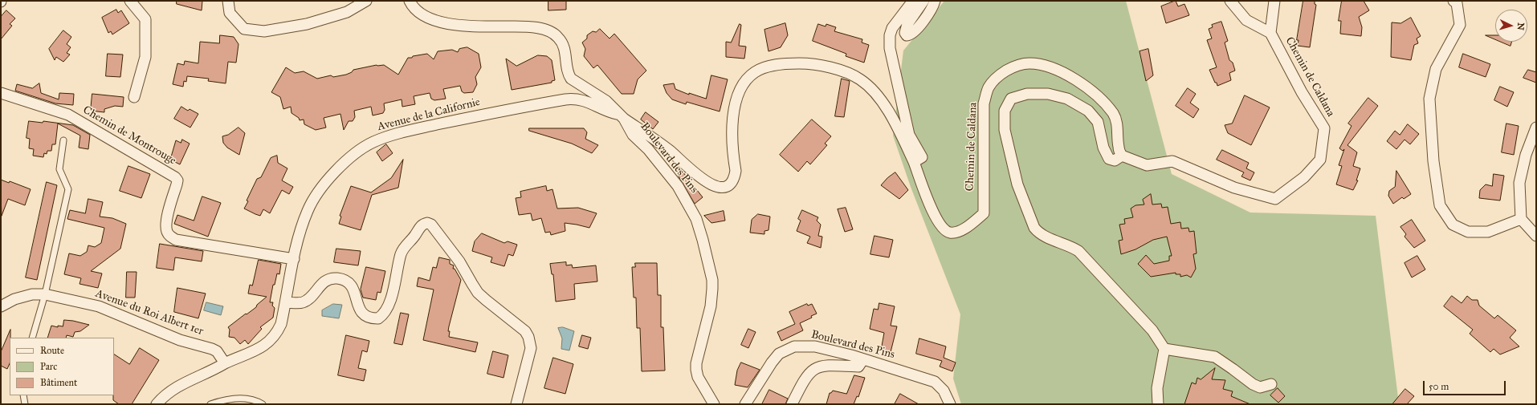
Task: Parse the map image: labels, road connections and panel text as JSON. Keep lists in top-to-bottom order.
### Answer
{
  "streets": {
    "street": [
      "Chemin de Caldana",
      "Avenue de la Californie",
      "Chemin de Montrouge",
      "Boulevard des Pins",
      "Avenue du Roi Albert 1er"
    ]
  },
  "crossings": [
    ["Avenue de la Californie", "Chemin de Montrouge"],
    ["Avenue de la Californie", "Boulevard des Pins"],
    ["Avenue de la Californie", "Avenue du Roi Albert 1er"]
  ],
  "legend": ["Route", "Parc", "Bâtiment"],
  "scale_bar": "50 m",
  "north": "right"
}
